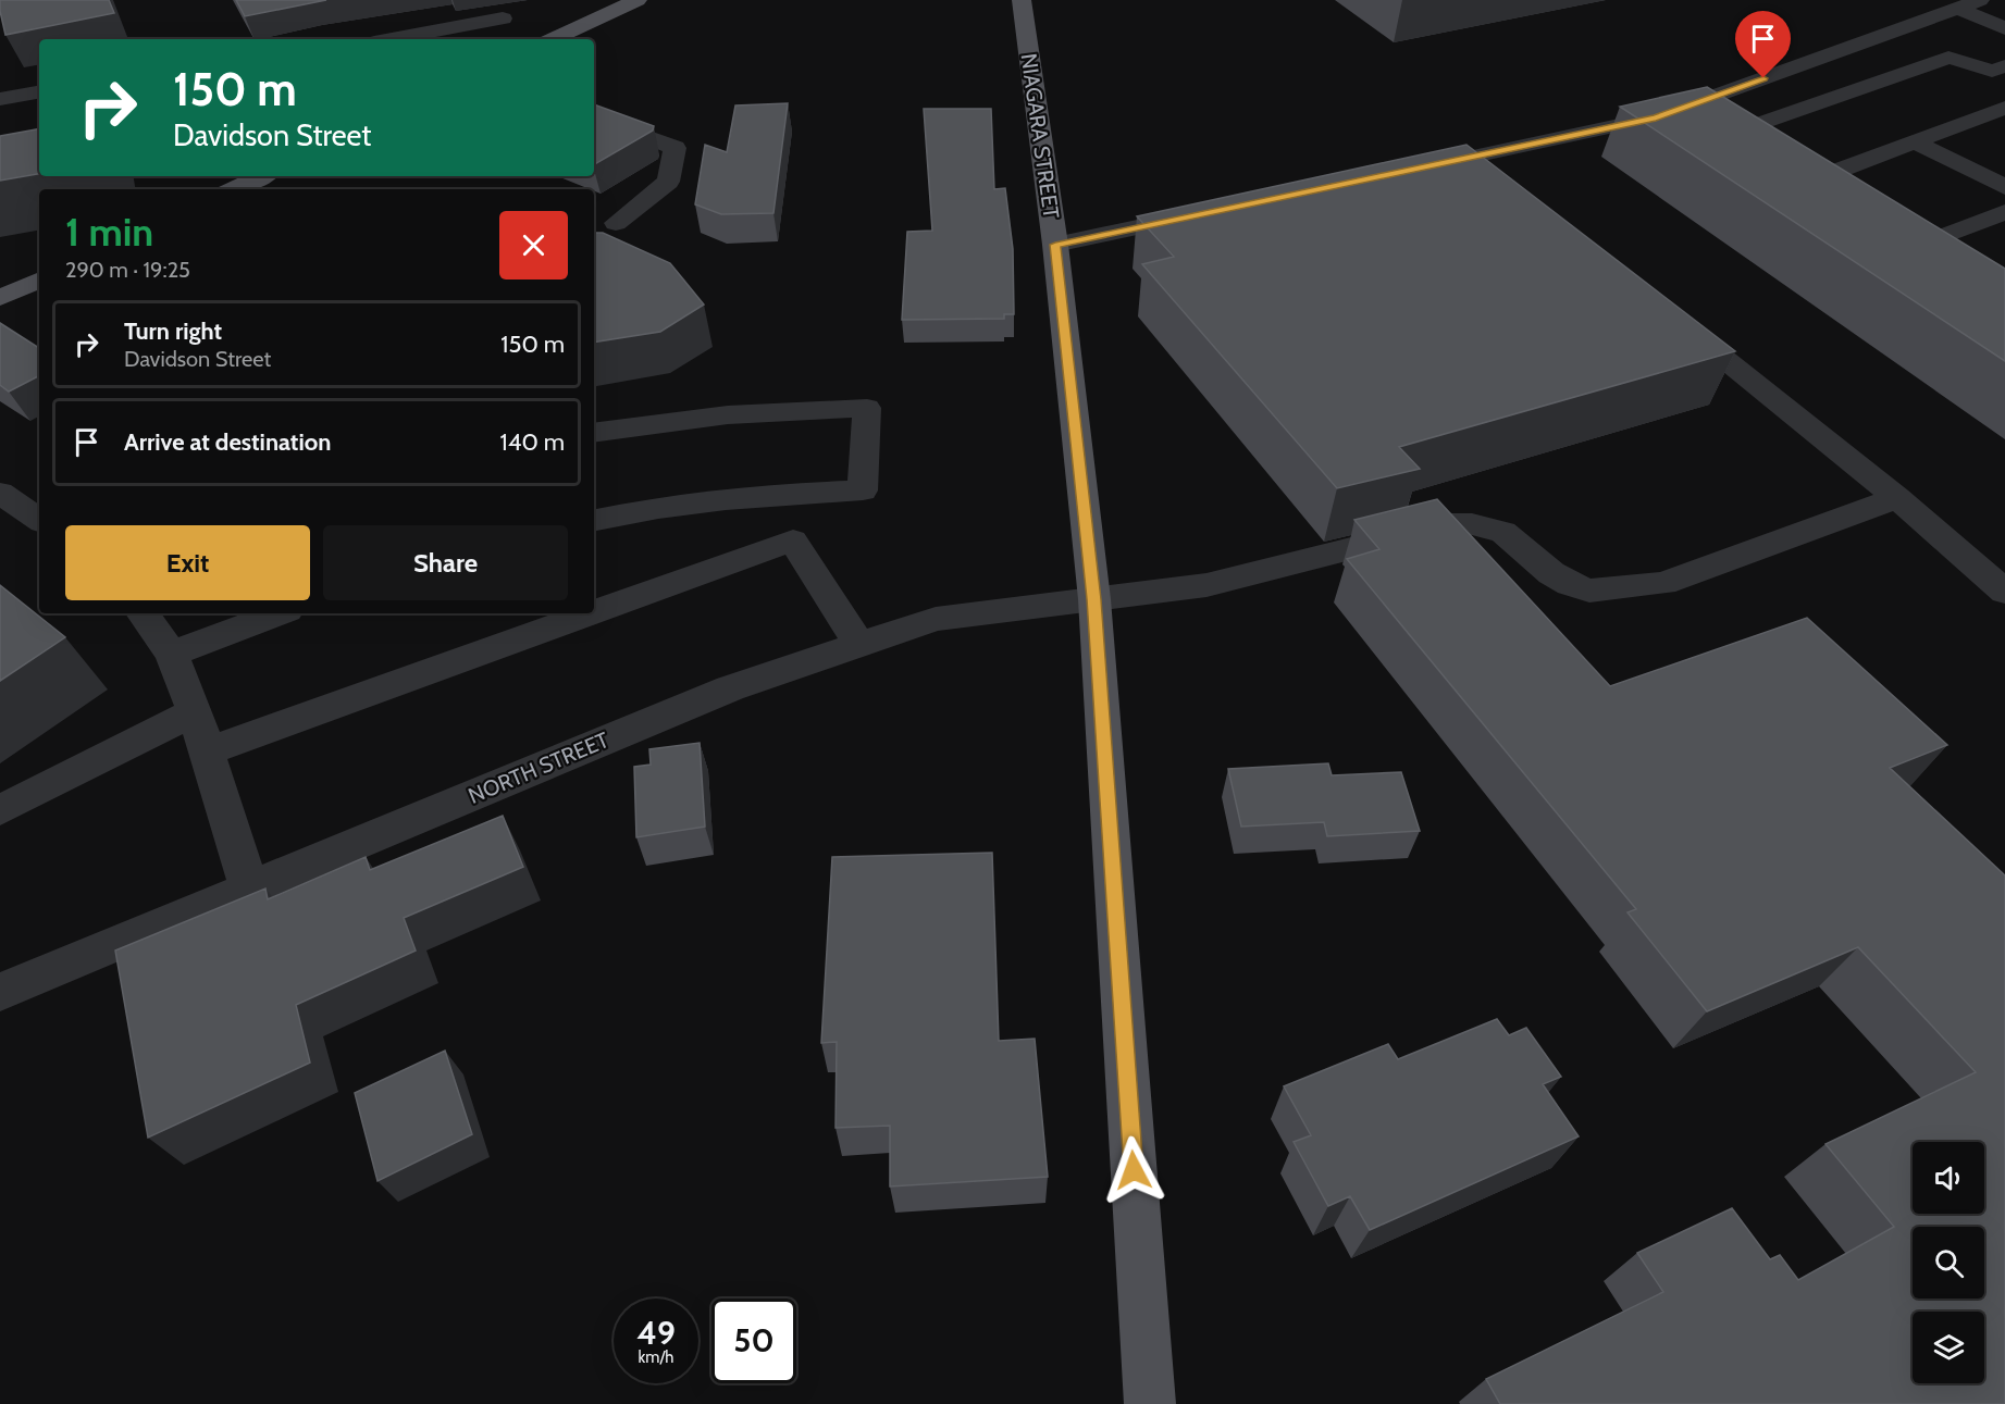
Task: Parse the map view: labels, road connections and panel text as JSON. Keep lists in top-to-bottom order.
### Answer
{
  "streets": {
    "main road": ["NIAGARA STREET"],
    "street": ["NORTH STREET"]
  },
  "crossings": [
    ["NIAGARA STREET", "NORTH STREET"]
  ],
  "page": {
    "turn": ["150 m", "Davidson Street"],
    "heading": ["1 min", "290 m · 19:25"],
    "list": [
      {
        "name": "Turn right",
        "note": "Davidson Street",
        "value": "150 m"
      },
      {
        "name": "Arrive at destination",
        "value": "140 m"
      }
    ],
    "buttons": ["Exit", "Share"],
    "speed": "49 km/h",
    "limit": "50"
  }
}
